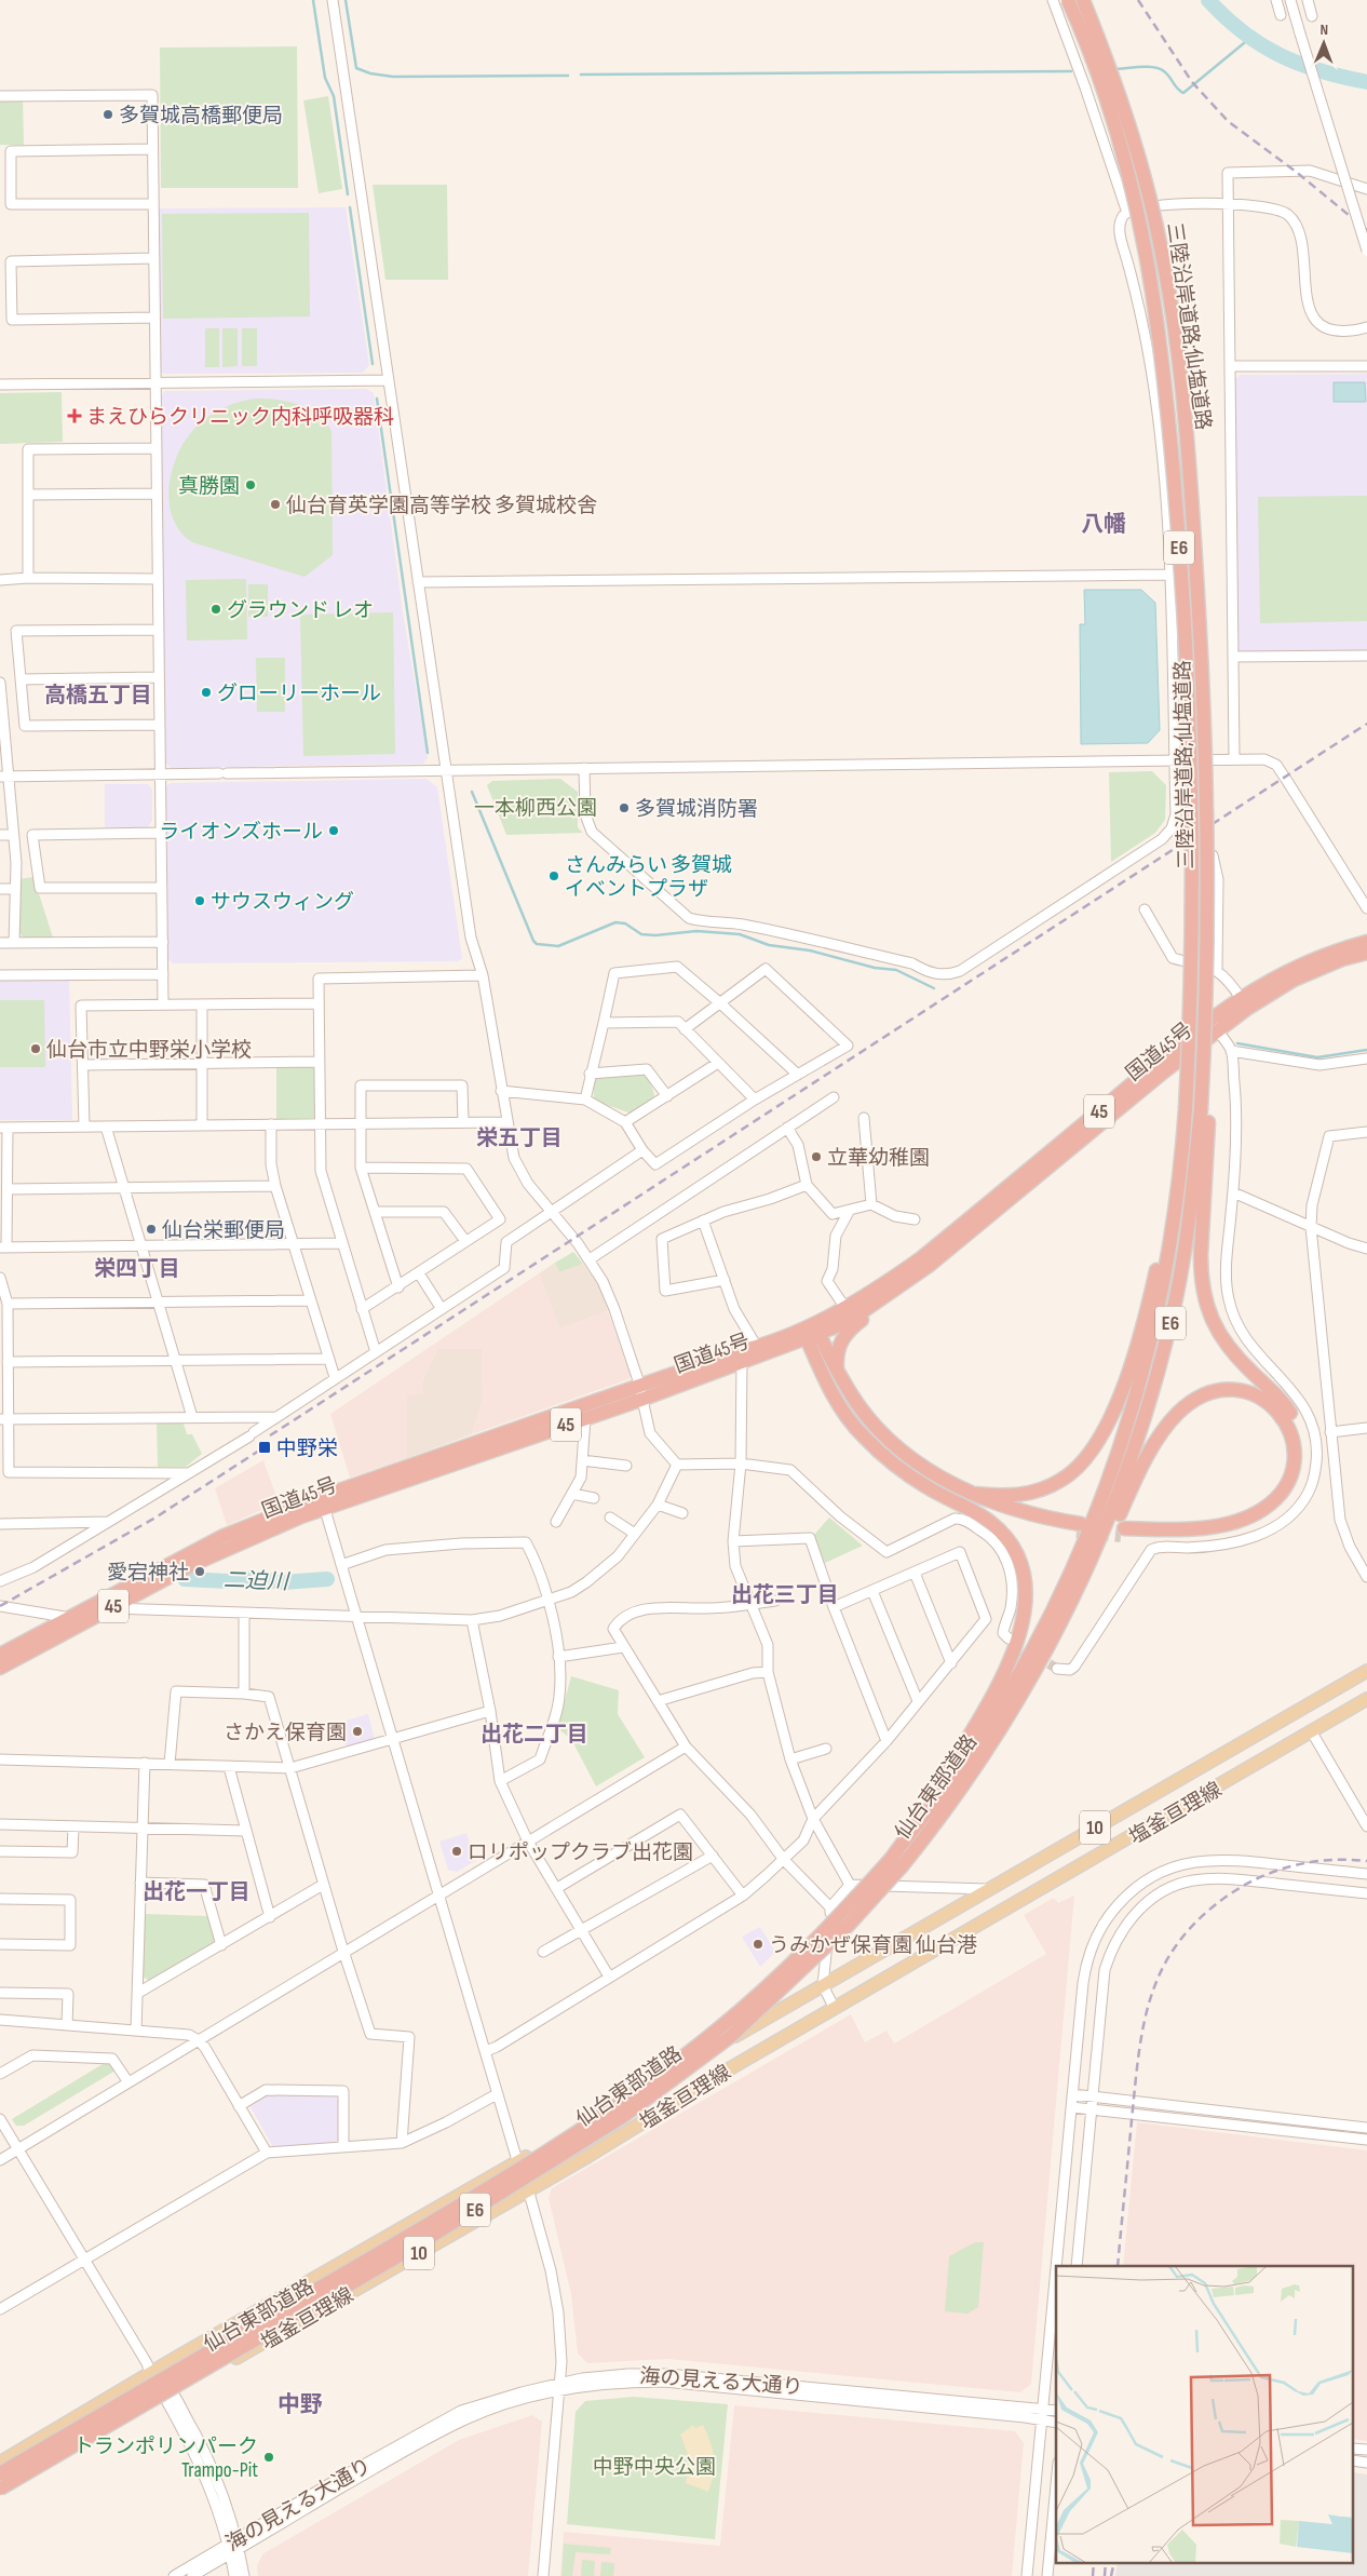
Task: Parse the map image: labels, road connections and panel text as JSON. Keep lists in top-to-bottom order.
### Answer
{
  "streets": {
    "highway": [
      "三陸沿岸道路;仙塩道路",
      "E6",
      "国道45号",
      "45",
      "仙台東部道路"
    ],
    "main road": ["塩釜亘理線", "10"],
    "street": ["海の見える大通り"]
  },
  "crossings": [
    ["三陸沿岸道路;仙塩道路", "仙台東部道路"],
    ["仙台東部道路", "塩釜亘理線"]
  ],
  "districts": [
    "八幡",
    "高橋五丁目",
    "栄五丁目",
    "栄四丁目",
    "出花三丁目",
    "出花二丁目",
    "出花一丁目",
    "中野"
  ],
  "water": ["二迫川"],
  "parks": ["一本柳西公園", "中野中央公園"],
  "places": {
    "other": [
      "多賀城高橋郵便局",
      "真勝園",
      "仙台育英学園高等学校 多賀城校舎",
      "グラウンド レオ",
      "グローリーホール",
      "多賀城消防署",
      "ライオンズホール",
      "さんみらい 多賀城 イベントプラザ",
      "サウスウィング",
      "仙台市立中野栄小学校",
      "立華幼稚園",
      "仙台栄郵便局",
      "愛宕神社",
      "さかえ保育園",
      "ロリポップクラブ出花園",
      "うみかぜ保育園 仙台港",
      "トランポリンパーク Trampo-Pit"
    ],
    "health": ["まえひらクリニック内科呼吸器科"],
    "transit": ["中野栄"]
  },
  "north": "top"
}
